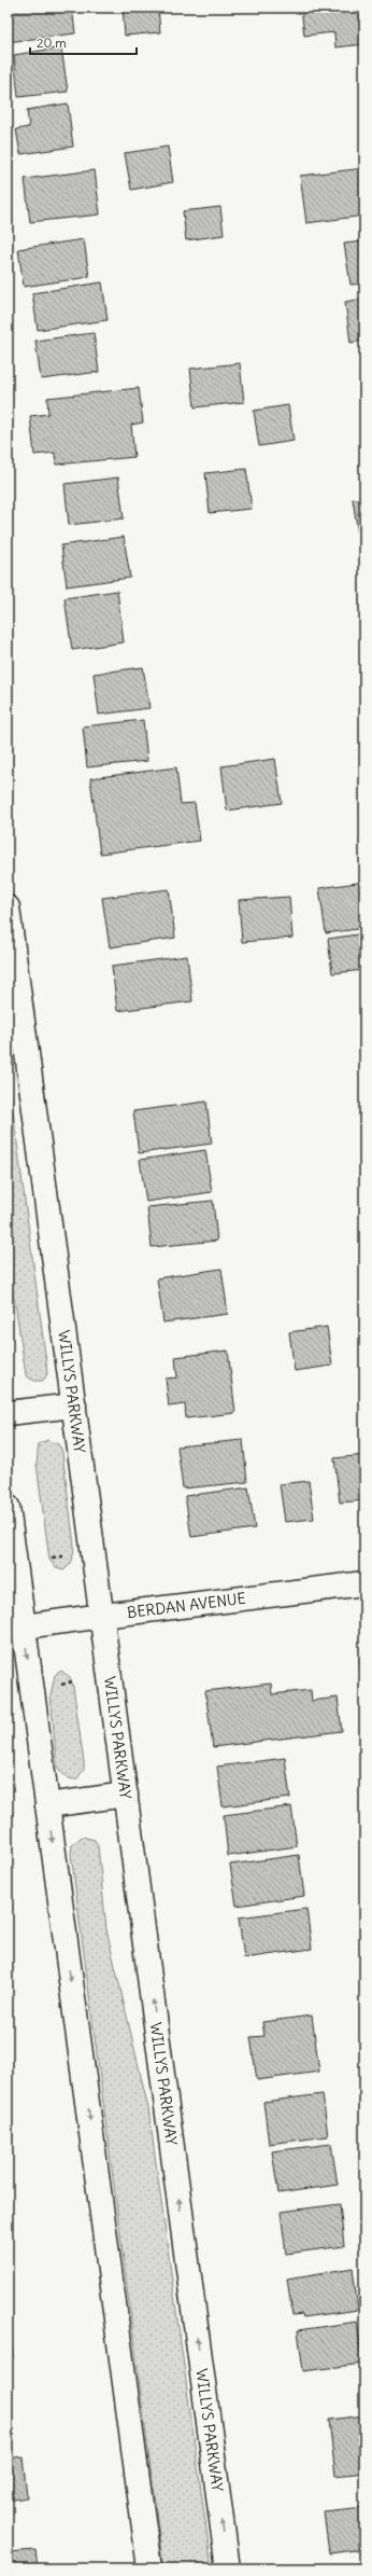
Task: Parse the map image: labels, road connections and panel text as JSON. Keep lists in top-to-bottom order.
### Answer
{
  "streets": {
    "main road": ["WILLYS PARKWAY", "BERDAN AVENUE"]
  },
  "crossings": [
    ["WILLYS PARKWAY", "BERDAN AVENUE"]
  ],
  "scale_bar": "20 m"
}
